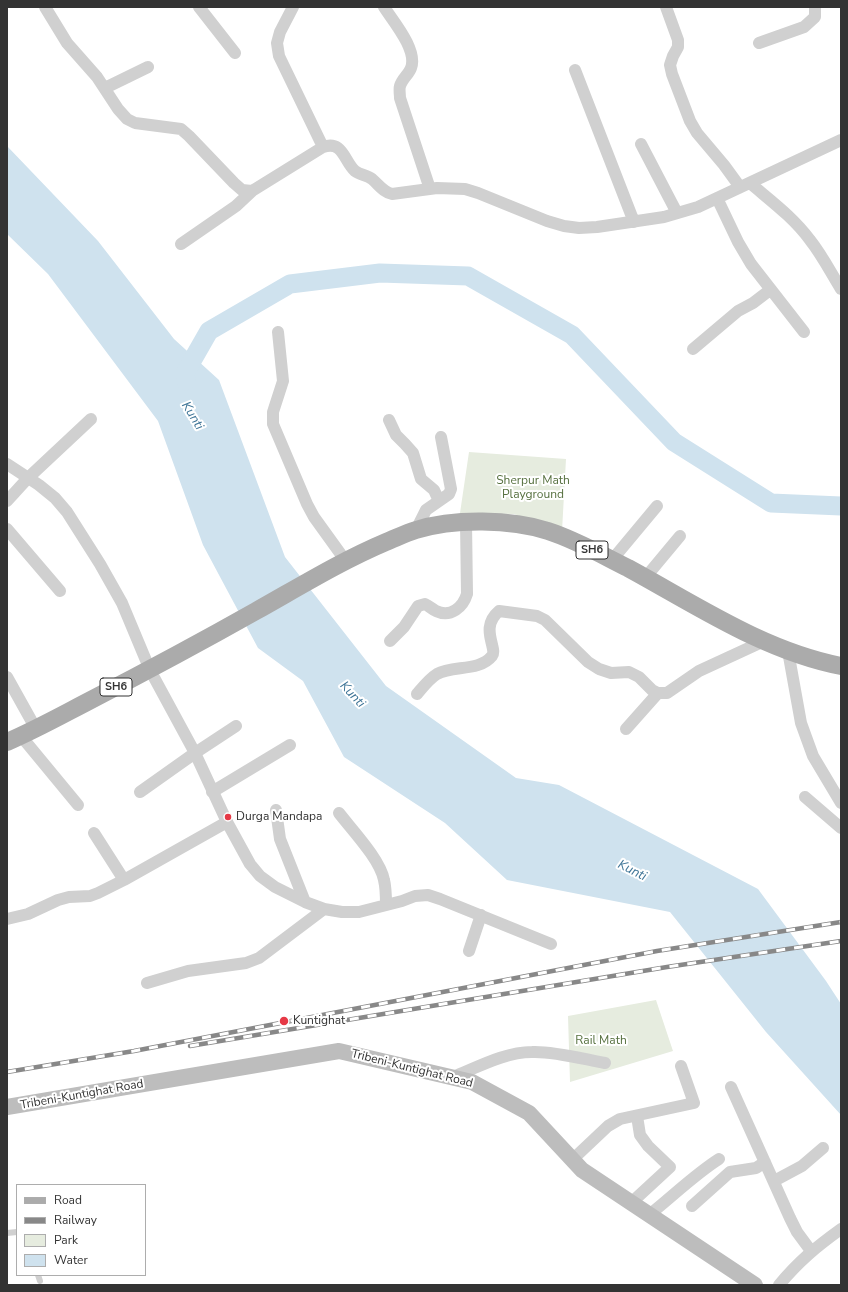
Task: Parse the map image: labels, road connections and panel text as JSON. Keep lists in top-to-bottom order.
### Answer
{
  "streets": {
    "main road": ["SH6", "Tribeni-Kuntighat Road"]
  },
  "water": ["Kunti"],
  "parks": ["Sherpur Math Playground", "Rail Math"],
  "places": ["Durga Mandapa", "Kuntighat"],
  "legend": [
    "Road",
    "Railway",
    "Park",
    "Water"
  ]
}
